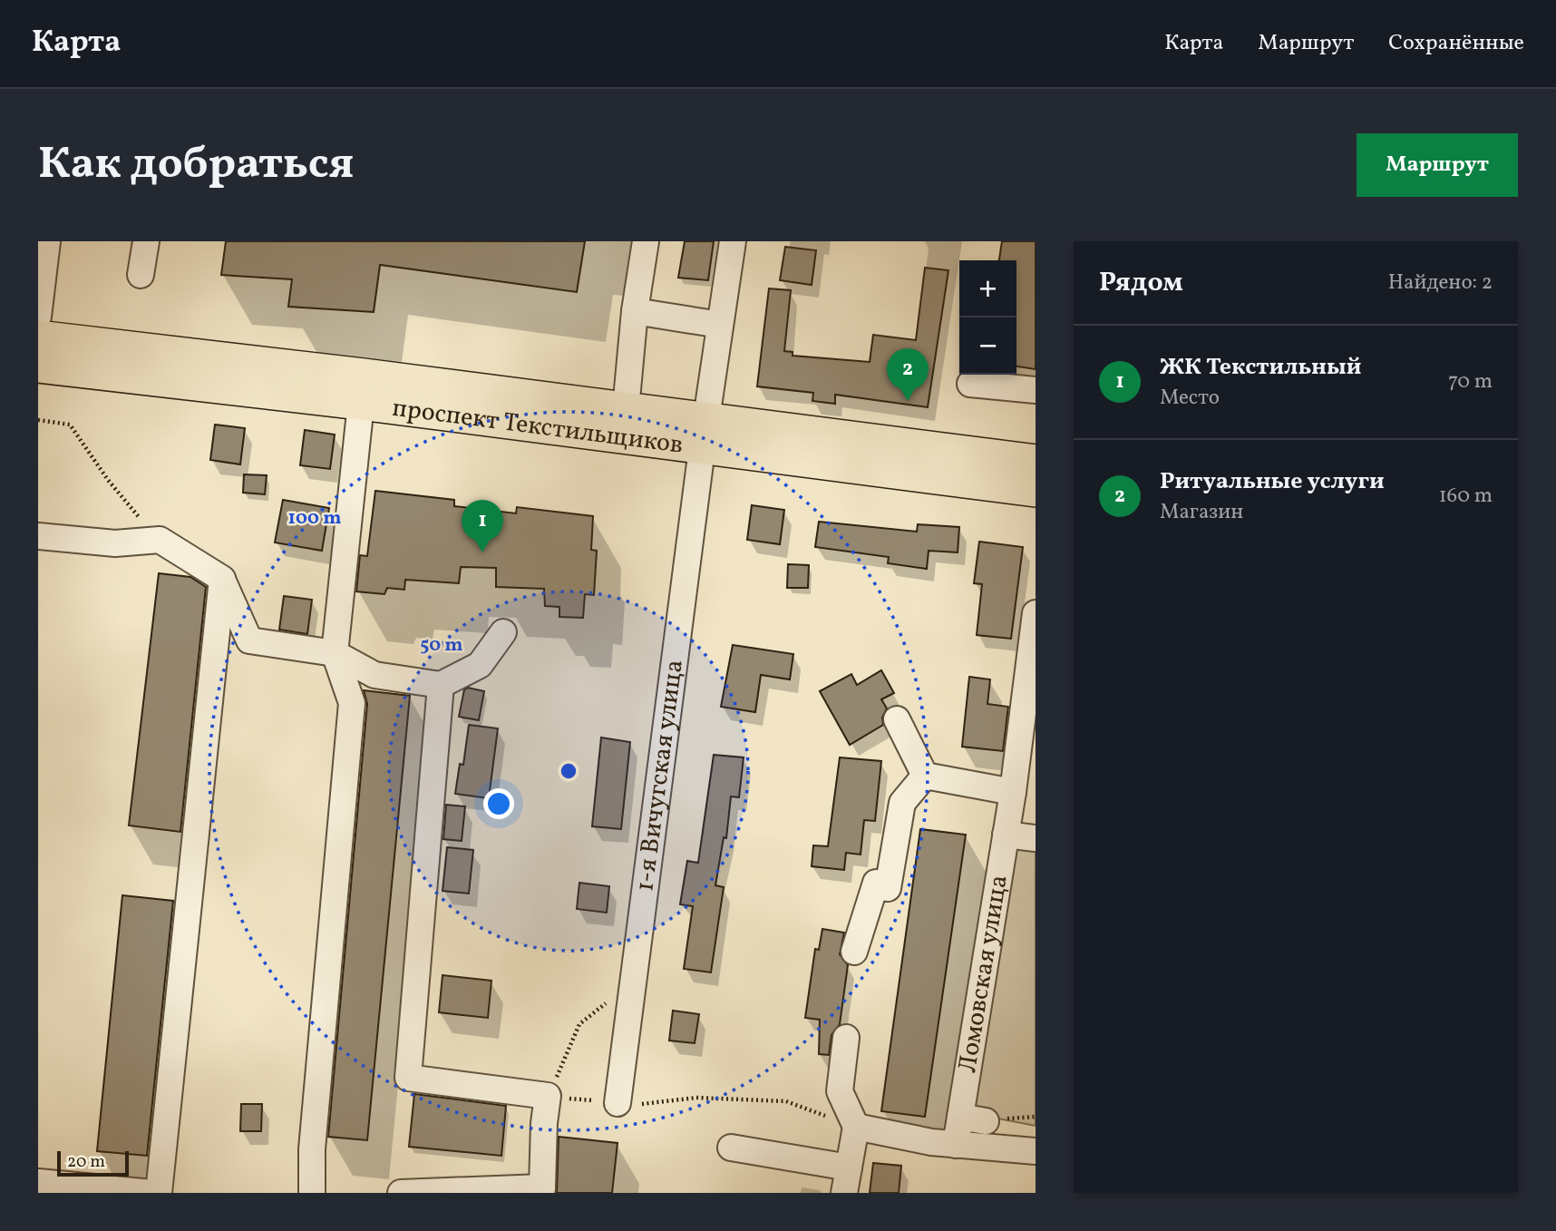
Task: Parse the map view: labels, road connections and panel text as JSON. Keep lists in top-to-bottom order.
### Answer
{
  "streets": {
    "main road": ["проспект Текстильщиков"],
    "street": ["1-я Вичугская улица", "Ломовская улица"]
  },
  "crossings": [
    ["проспект Текстильщиков", "1-я Вичугская улица"]
  ],
  "scale_bar": "20 m",
  "page": {
    "header": "Карта",
    "nav": ["Карта", "Маршрут", "Сохранённые"],
    "buttons": "Маршрут",
    "title": "Как добраться",
    "heading": ["Рядом", "Найдено: 2"],
    "map_buttons": ["+", "−"],
    "list": [
      {
        "mark": "1",
        "name": "ЖК Текстильный",
        "note": "Место",
        "value": "70 m"
      },
      {
        "mark": "2",
        "name": "Ритуальные услуги",
        "note": "Магазин",
        "value": "160 m"
      }
    ],
    "pins": ["2", "1"],
    "scale": "20 m"
  },
  "rings": ["100 m", "50 m"]
}
